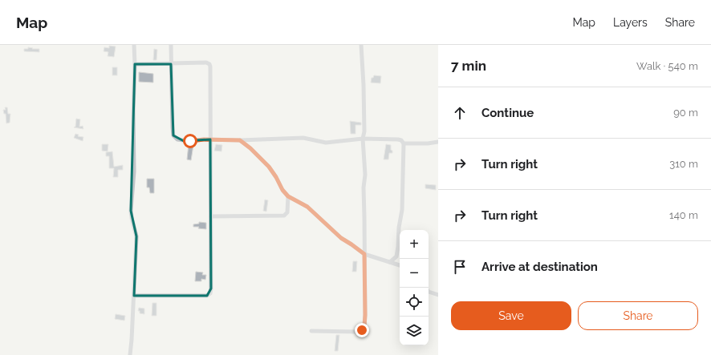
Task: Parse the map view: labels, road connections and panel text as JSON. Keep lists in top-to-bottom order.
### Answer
{
  "page": {
    "header": "Map",
    "nav": ["Map", "Layers", "Share"],
    "heading": ["7 min", "Walk · 540 m"],
    "list": [
      ["Continue", "90 m"],
      ["Turn right", "310 m"],
      ["Turn right", "140 m"],
      "Arrive at destination"
    ],
    "map_buttons": ["+", "−"],
    "buttons": ["Save", "Share"]
  }
}
